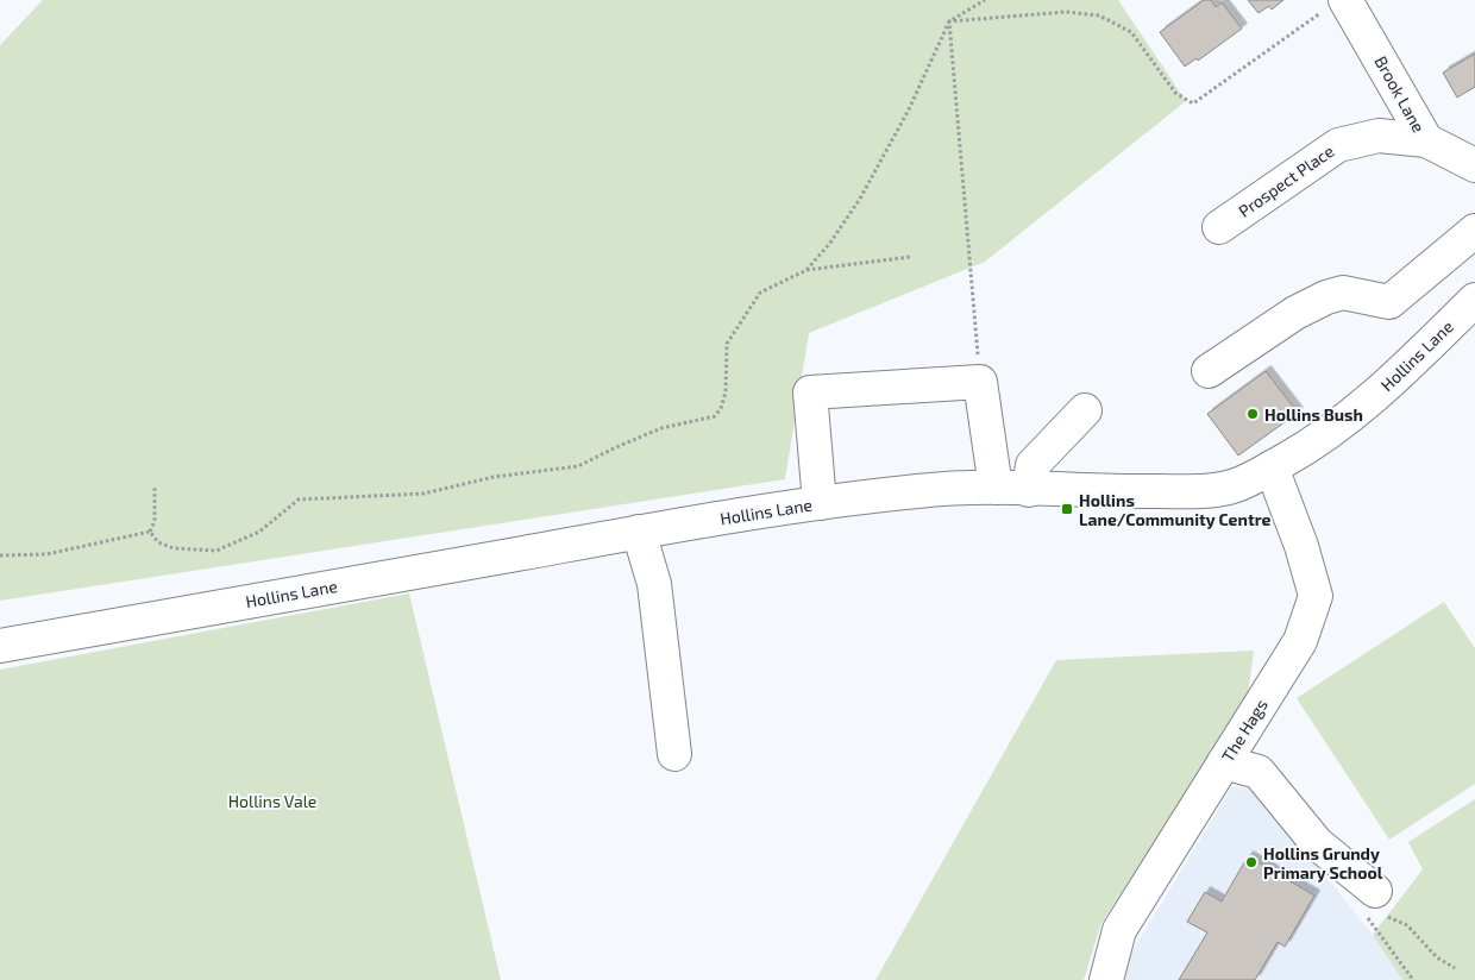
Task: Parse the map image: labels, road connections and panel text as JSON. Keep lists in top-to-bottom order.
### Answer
{
  "streets": {
    "street": [
      "Brook Lane",
      "Prospect Place",
      "Hollins Lane",
      "The Hags"
    ]
  },
  "crossings": [
    ["Brook Lane", "Prospect Place"],
    ["Hollins Lane", "The Hags"]
  ],
  "parks": ["Hollins Vale"],
  "places": {
    "other": ["Hollins Bush", "Hollins Grundy Primary School"],
    "transit": ["Hollins Lane/Community Centre"]
  }
}
